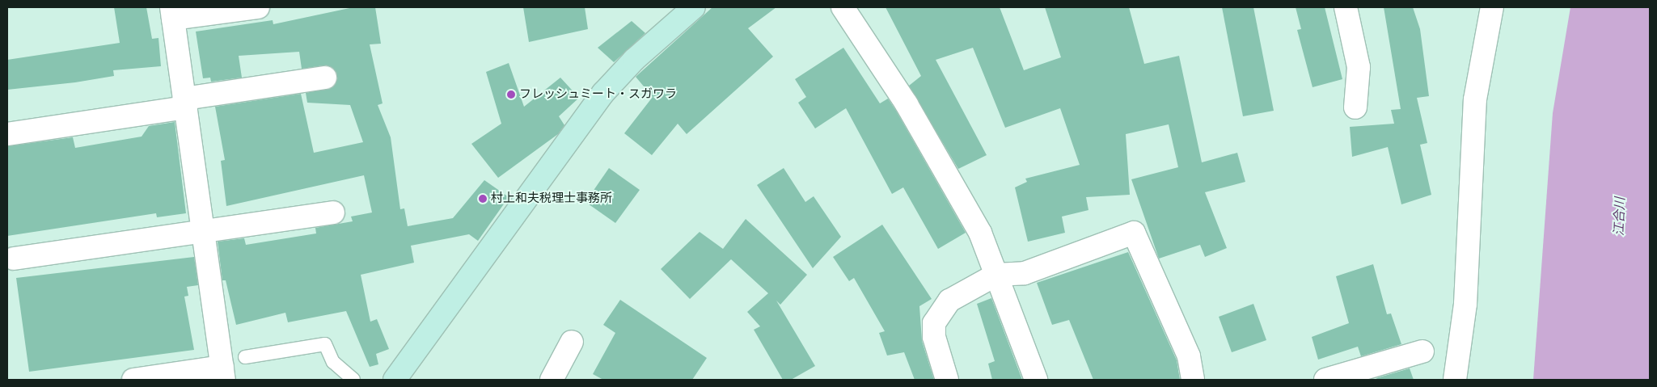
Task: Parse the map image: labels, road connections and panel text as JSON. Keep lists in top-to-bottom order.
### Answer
{
  "water": ["江合川"],
  "places": ["フレッシュミート・スガワラ", "村上和夫税理士事務所"]
}
